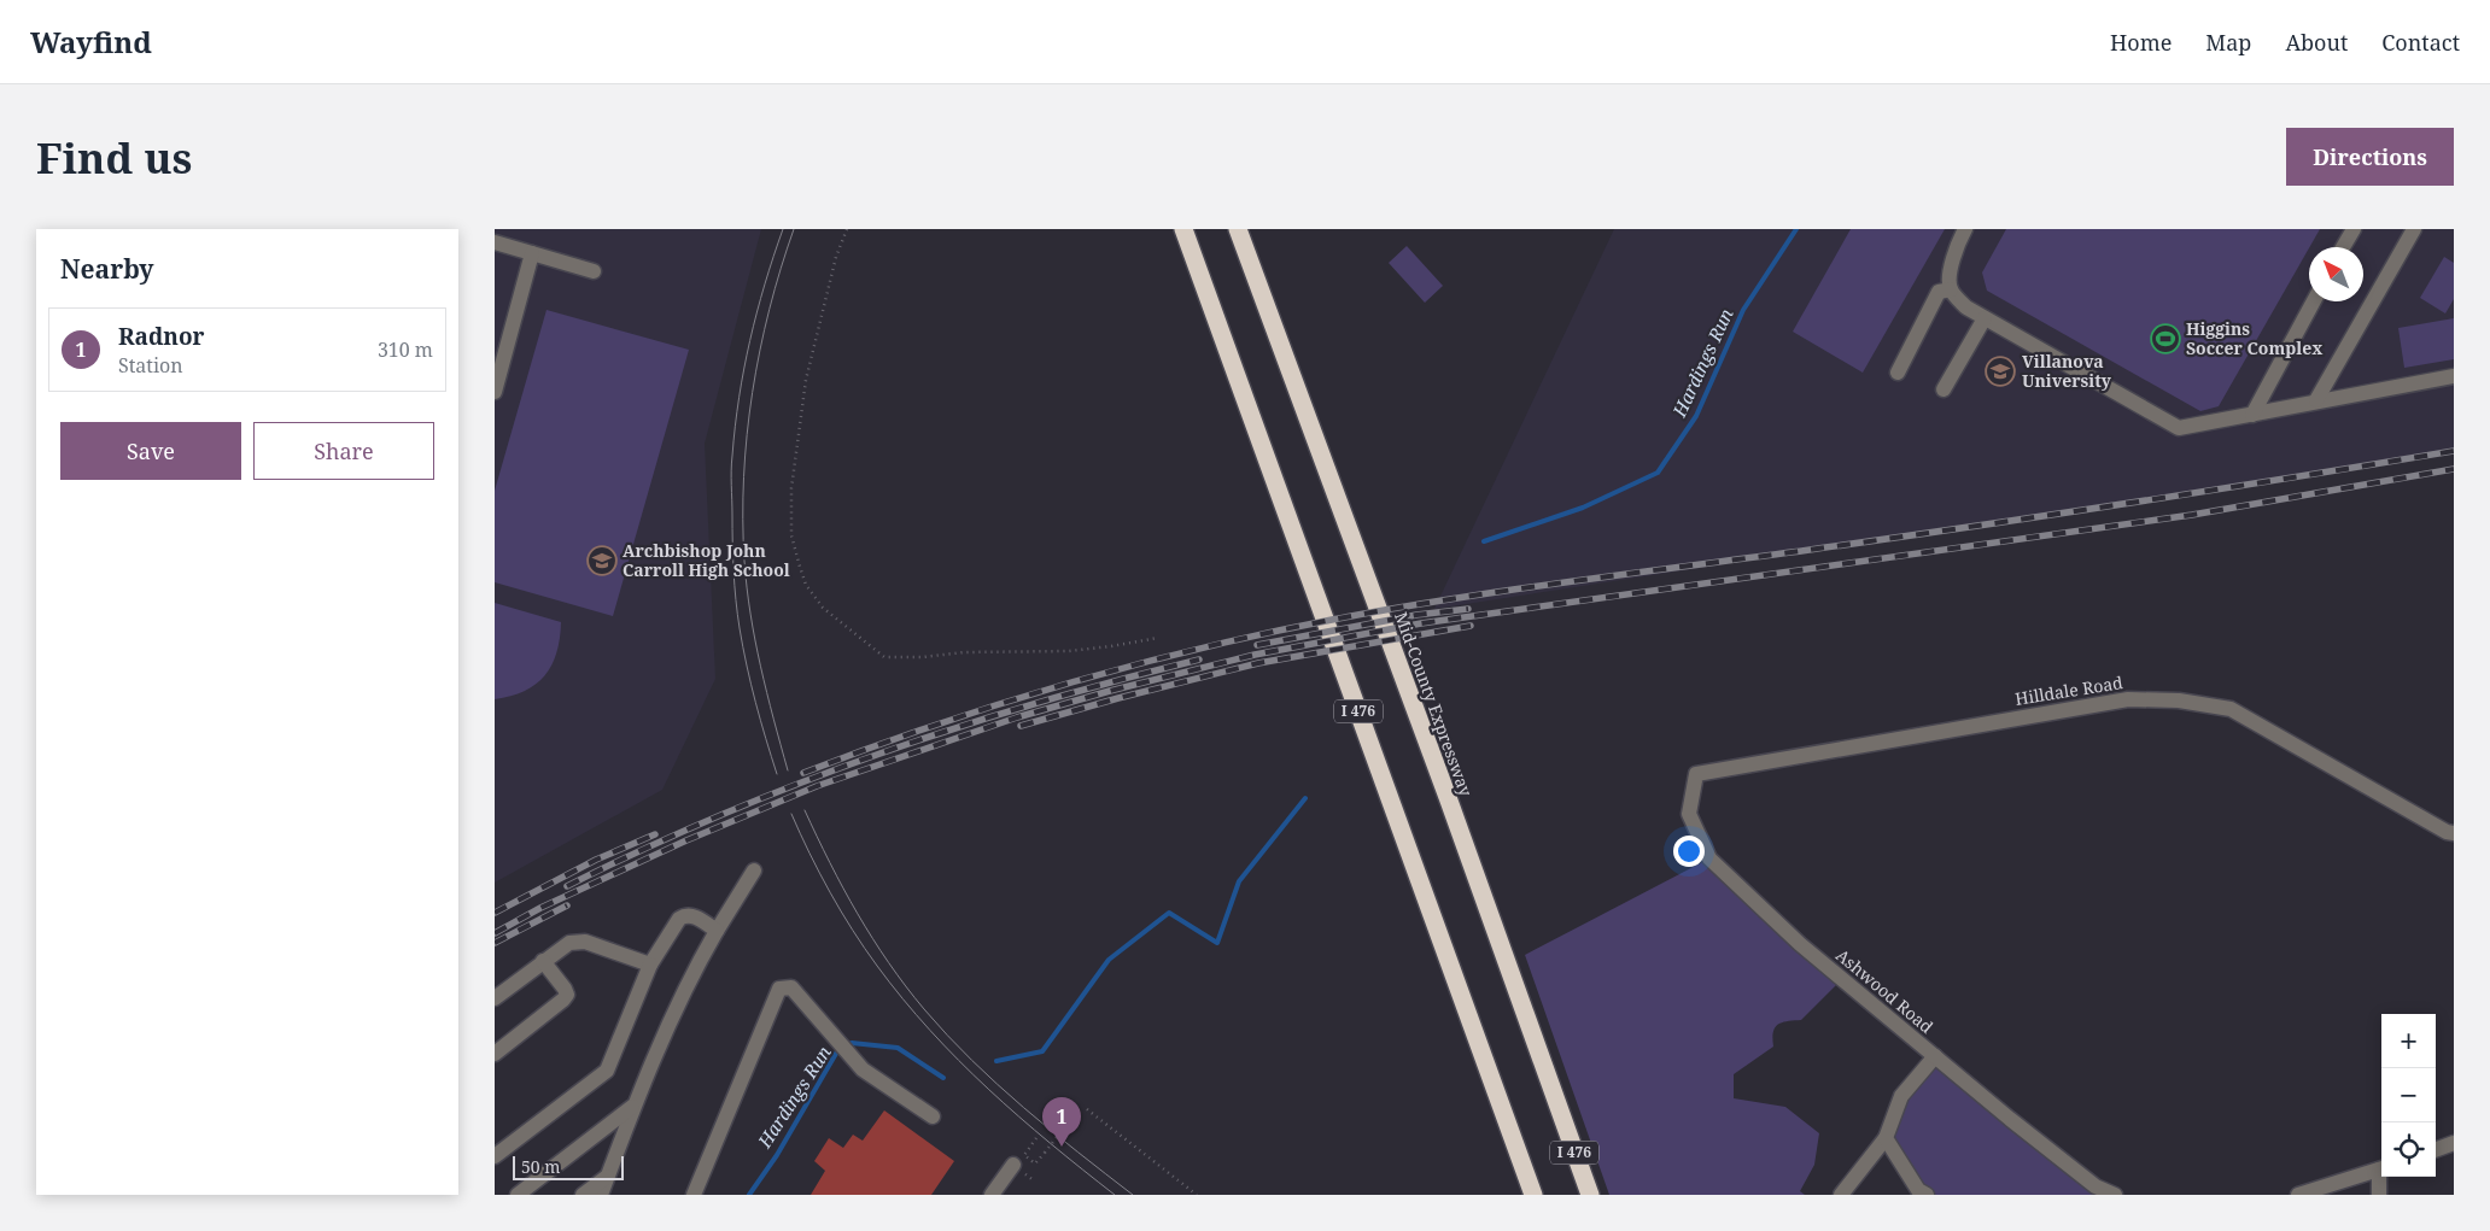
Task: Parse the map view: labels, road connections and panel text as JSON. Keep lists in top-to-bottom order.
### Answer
{
  "streets": {
    "highway": ["Mid-County Expressway", "I 476"],
    "street": ["Hilldale Road", "Ashwood Road"]
  },
  "crossings": [
    ["Hilldale Road", "Ashwood Road"]
  ],
  "water": ["Hardings Run"],
  "places": {
    "sports": ["Higgins Soccer Complex"],
    "school or university": ["Villanova University", "Archbishop John Carroll High School"]
  },
  "scale_bar": "50 m",
  "north": "top left",
  "page": {
    "header": "Wayfind",
    "nav": [
      "Home",
      "Map",
      "About",
      "Contact"
    ],
    "buttons": [
      "Directions",
      ["Save", "Share"]
    ],
    "title": "Find us",
    "heading": "Nearby",
    "list": [
      {
        "mark": "1",
        "name": "Radnor",
        "note": "Station",
        "value": "310 m"
      }
    ],
    "map_buttons": ["+", "−"],
    "pins": "1",
    "scale": "50 m"
  }
}
